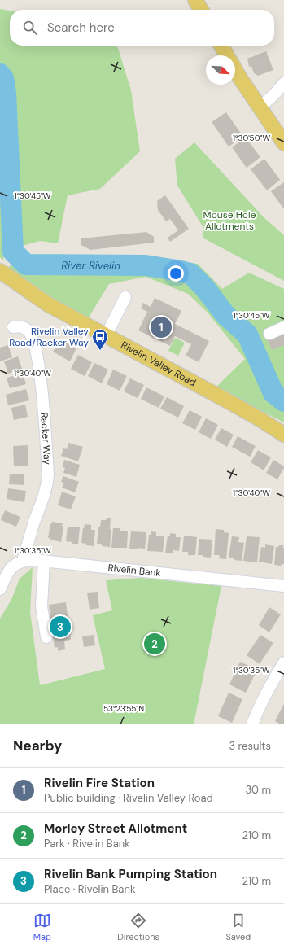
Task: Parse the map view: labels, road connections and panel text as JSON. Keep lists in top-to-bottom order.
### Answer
{
  "streets": {
    "main road": ["Rivelin Valley Road"],
    "street": ["Racker Way", "Rivelin Bank"]
  },
  "crossings": [
    ["Racker Way", "Rivelin Bank"]
  ],
  "water": ["River Rivelin"],
  "parks": ["Mouse Hole Allotments"],
  "places": {
    "bus stop": ["Rivelin Valley Road/Racker Way"]
  },
  "north": "bottom right",
  "page": {
    "search": "Search here",
    "pins": ["1", "3", "2"],
    "heading": ["Nearby", "3 results"],
    "list": [
      {
        "mark": "1",
        "name": "Rivelin Fire Station",
        "note": "Public building · Rivelin Valley Road",
        "value": "30 m"
      },
      {
        "mark": "2",
        "name": "Morley Street Allotment",
        "note": "Park · Rivelin Bank",
        "value": "210 m"
      },
      {
        "mark": "3",
        "name": "Rivelin Bank Pumping Station",
        "note": "Place · Rivelin Bank",
        "value": "210 m"
      }
    ],
    "nav": ["Map", "Directions", "Saved"]
  },
  "coordinates": [
    "1°30'50\"W",
    "1°30'45\"W",
    "1°30'40\"W",
    "1°30'35\"W",
    "53°23'55\"N"
  ]
}
